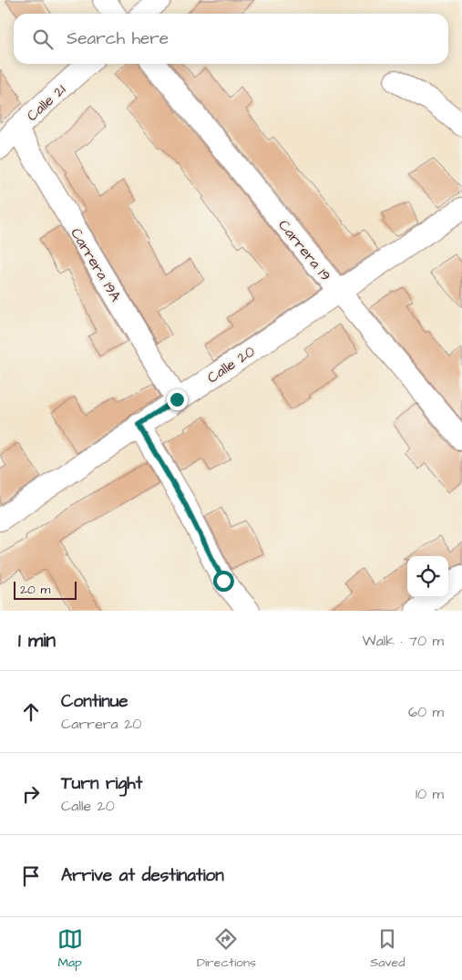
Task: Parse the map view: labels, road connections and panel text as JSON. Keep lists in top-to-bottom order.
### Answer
{
  "streets": {
    "street": [
      "Calle 21",
      "Carrera 19",
      "Carrera 19A",
      "Calle 20"
    ]
  },
  "crossings": [
    ["Calle 21", "Carrera 19A"],
    ["Carrera 19", "Calle 20"],
    ["Carrera 19A", "Calle 20"]
  ],
  "scale_bar": "20 m",
  "page": {
    "search": "Search here",
    "scale": "20 m",
    "heading": ["1 min", "Walk · 70 m"],
    "list": [
      ["Continue", "Carrera 20", "60 m"],
      ["Turn right", "Calle 20", "10 m"],
      "Arrive at destination"
    ],
    "nav": ["Map", "Directions", "Saved"]
  }
}
